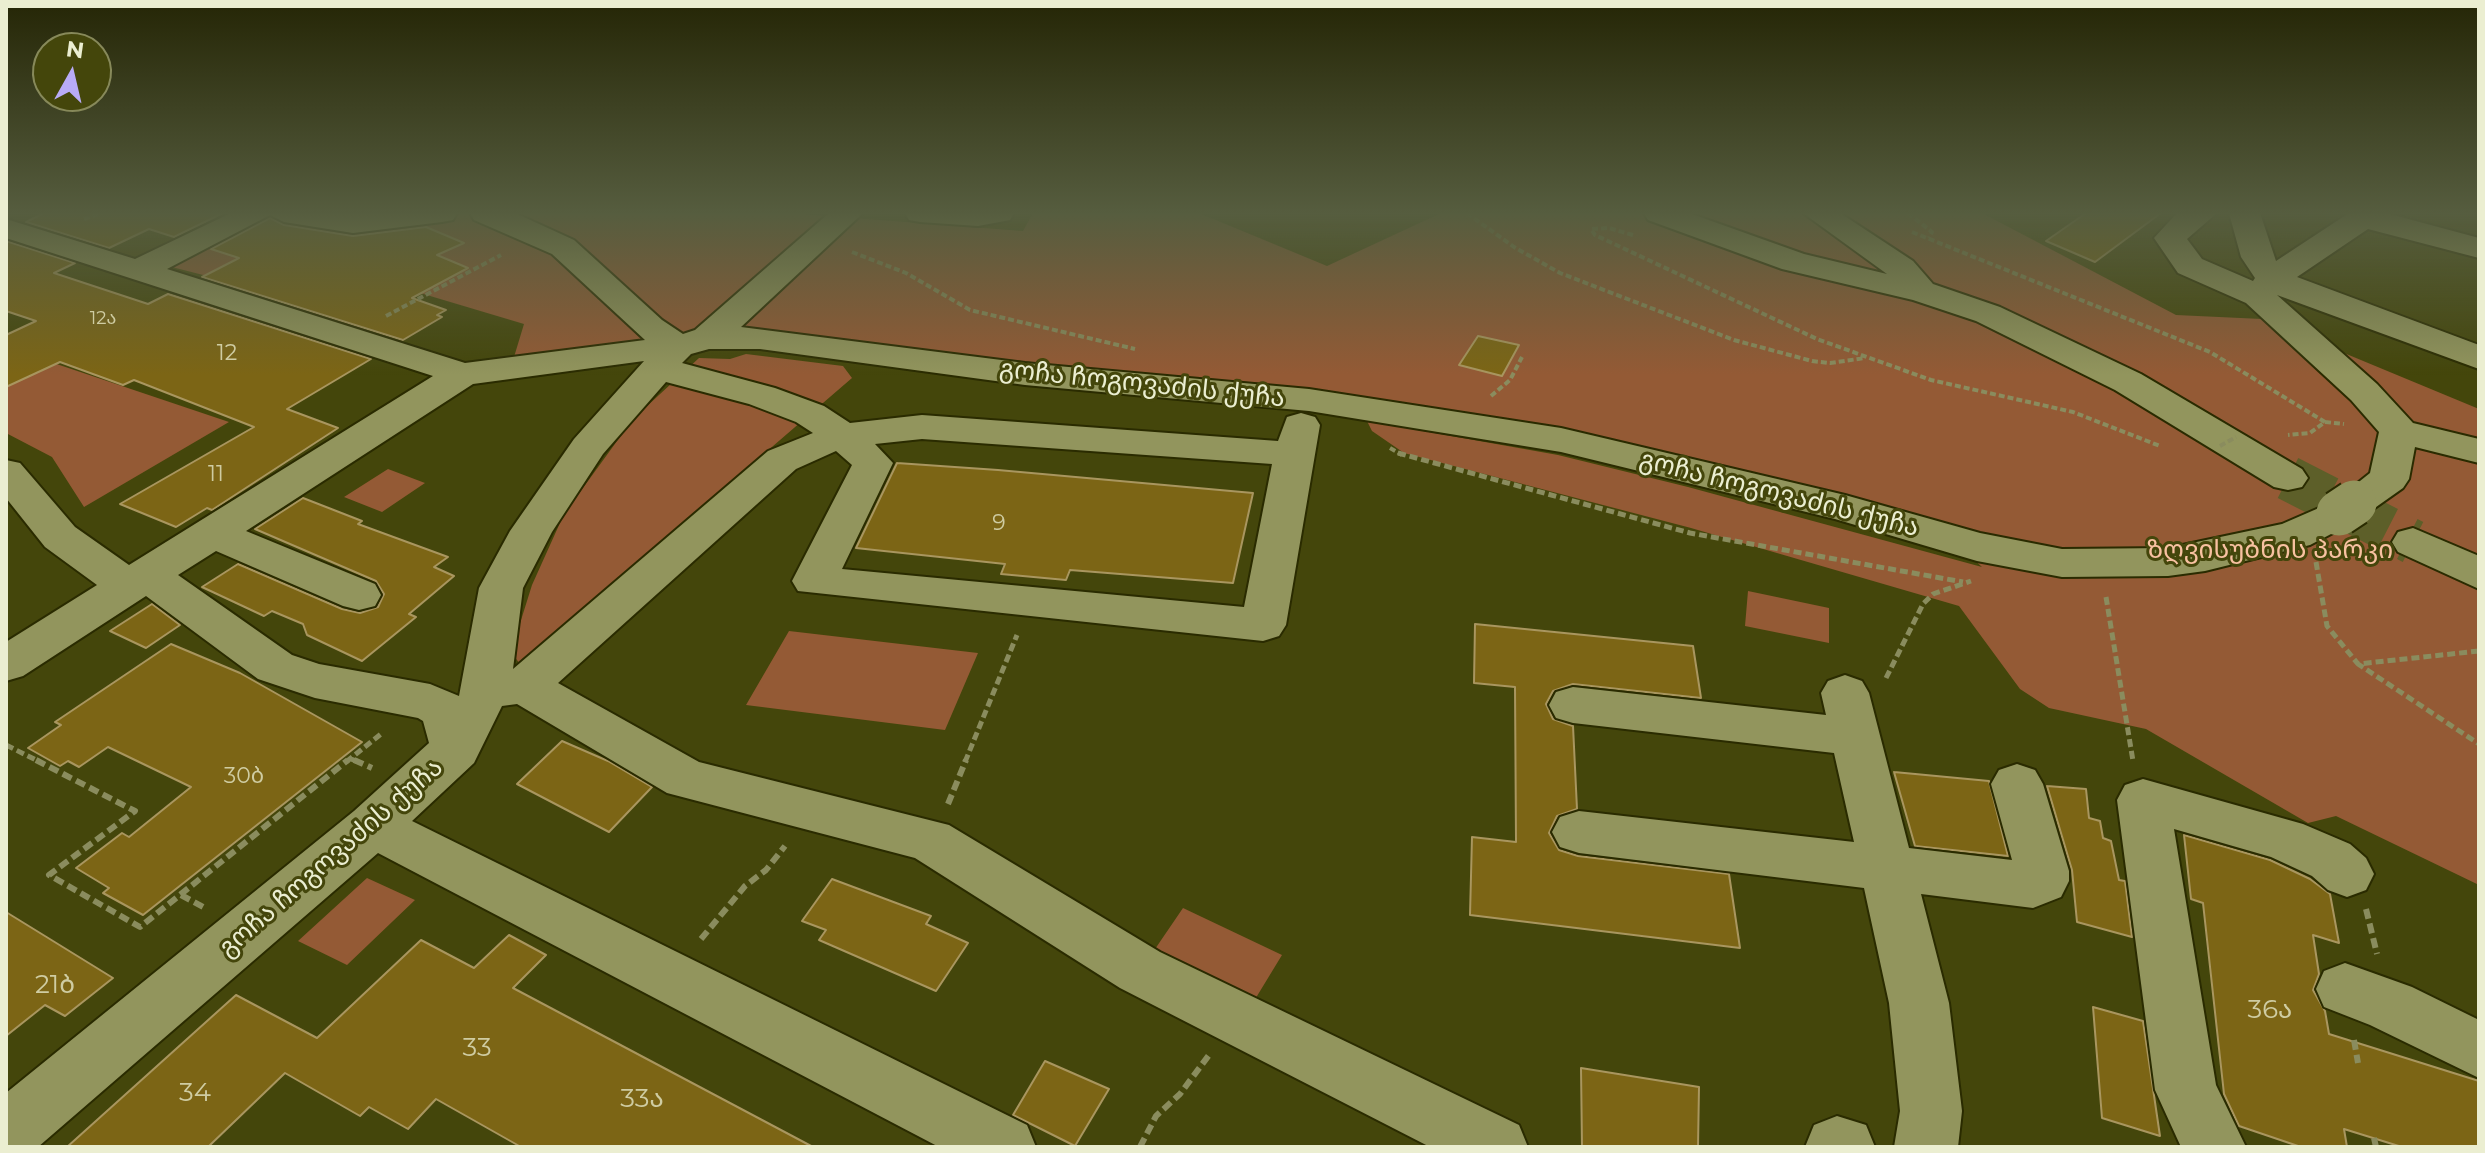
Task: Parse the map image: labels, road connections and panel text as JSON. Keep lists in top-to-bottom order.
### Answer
{
  "streets": {
    "street": ["გოჩა ჩოგოვაძის ქუჩა"]
  },
  "parks": ["ზღვისუბნის პარკი"],
  "house_numbers": [
    "12ა",
    "12",
    "11",
    "9",
    "30ბ",
    "21ბ",
    "36ა",
    "33",
    "34",
    "33ა"
  ],
  "north": "top"
}
